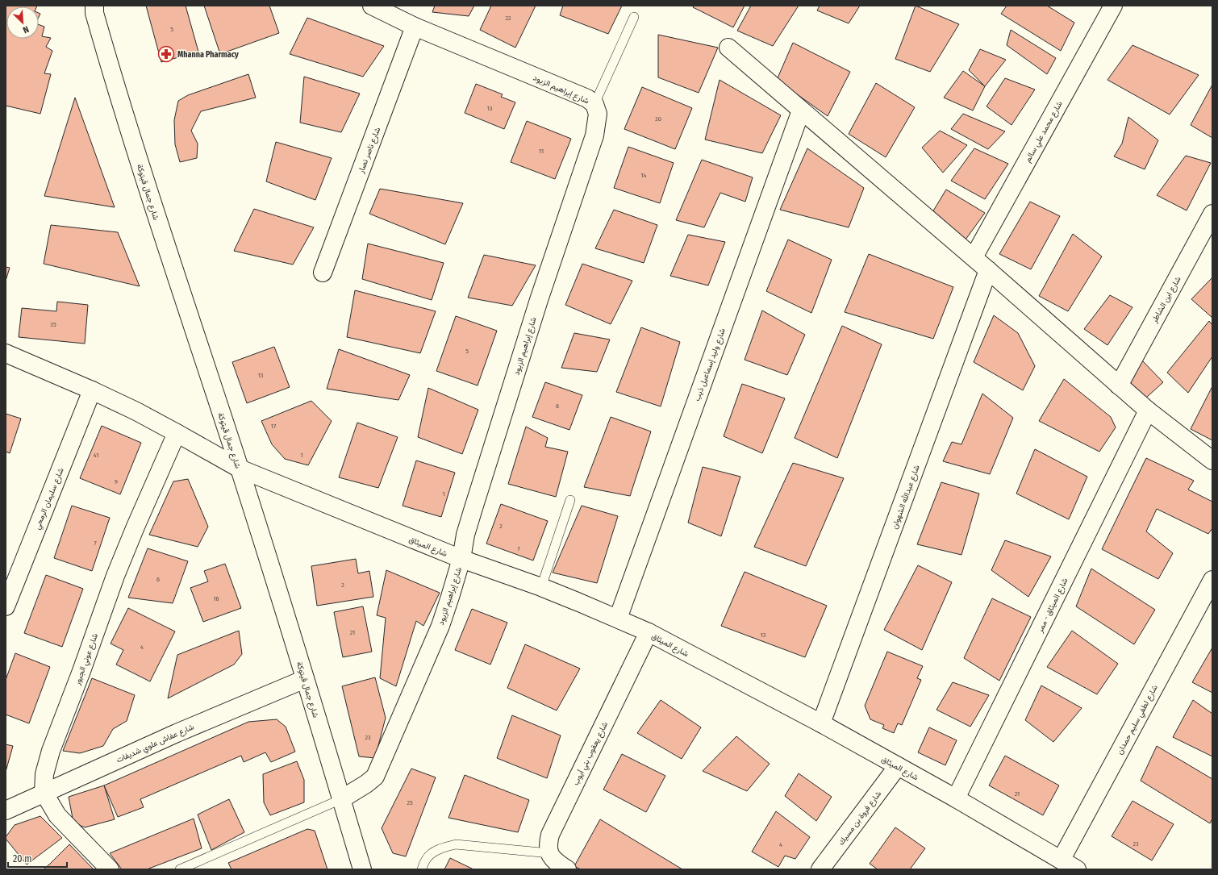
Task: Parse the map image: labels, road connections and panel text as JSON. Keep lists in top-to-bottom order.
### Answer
{
  "streets": {
    "street": [
      "شارع إبراهيم الزيود",
      "شارع محمد علي سالم",
      "شارع ناصر نصار",
      "شارع جمال قيتوكة",
      "شارع ابن الشاطر",
      "شارع وليد إسماعيل ذيب",
      "شارع عبدالله الشهوان",
      "شارع سليمان الرمحي",
      "شارع الميثاق",
      "شارع الميثاق - ممر",
      "شارع عوني الجبور",
      "شارع لطفي سليم حمدان",
      "شارع عفاش علوي شديفات",
      "شارع يعقوب بني أيوب",
      "شارع فروة بن مسيك"
    ]
  },
  "crossings": [
    ["شارع إبراهيم الزيود", "شارع ناصر نصار"],
    ["شارع إبراهيم الزيود", "شارع جمال قيتوكة"],
    ["شارع إبراهيم الزيود", "شارع الميثاق"],
    ["شارع جمال قيتوكة", "شارع الميثاق"],
    ["شارع جمال قيتوكة", "شارع عفاش علوي شديفات"],
    ["شارع وليد إسماعيل ذيب", "شارع الميثاق"],
    ["شارع عبدالله الشهوان", "شارع الميثاق"],
    ["شارع الميثاق", "شارع الميثاق - ممر"],
    ["شارع الميثاق", "شارع لطفي سليم حمدان"],
    ["شارع الميثاق", "شارع يعقوب بني أيوب"],
    ["شارع الميثاق", "شارع فروة بن مسيك"],
    ["شارع عوني الجبور", "شارع عفاش علوي شديفات"]
  ],
  "places": {
    "pharmacy": ["Mhanna Pharmacy"]
  },
  "house_numbers": [
    "22",
    "5",
    "13",
    "20",
    "11",
    "14",
    "35",
    "5",
    "13",
    "6",
    "17",
    "41",
    "1",
    "9",
    "1",
    "2",
    "7",
    "7",
    "6",
    "2",
    "16",
    "21",
    "13",
    "4",
    "23",
    "21",
    "25",
    "23",
    "4"
  ],
  "scale_bar": "20 m",
  "north": "bottom right"
}
